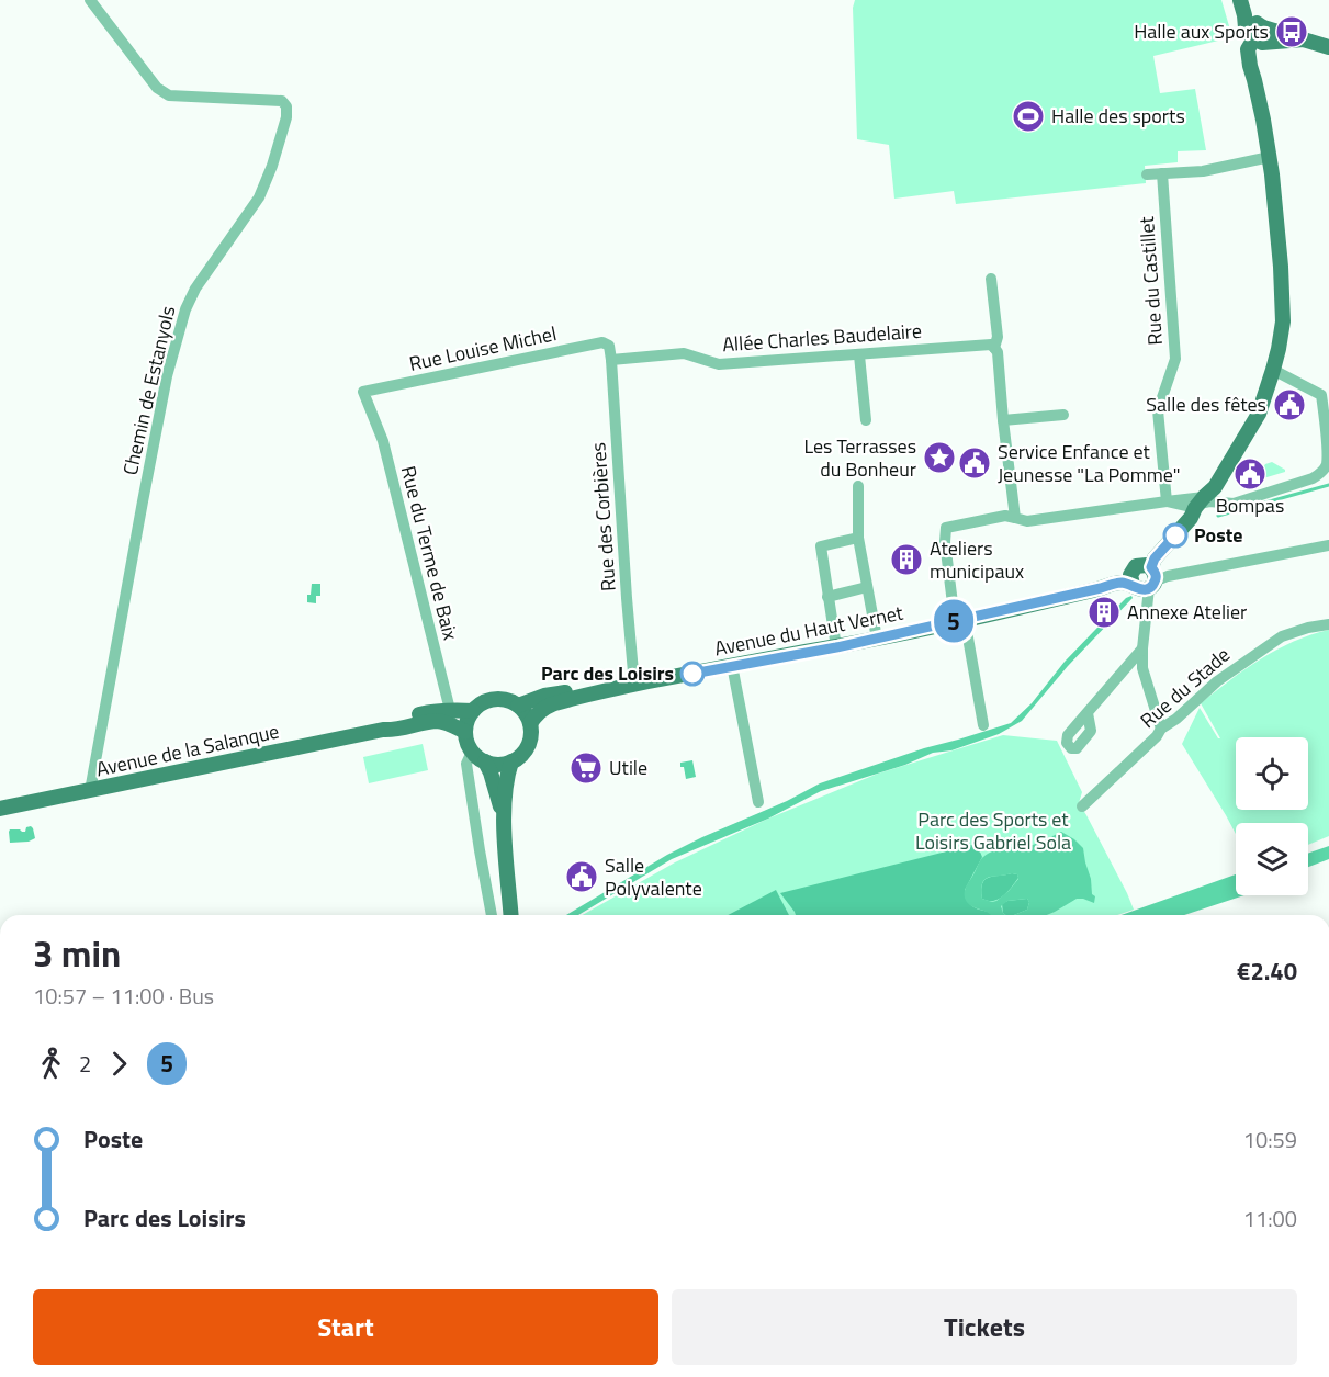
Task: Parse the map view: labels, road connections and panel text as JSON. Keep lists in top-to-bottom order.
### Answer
{
  "streets": {
    "main road": ["Avenue du Haut Vernet", "Avenue de la Salanque"],
    "street": [
      "Rue du Castillet",
      "Allée Charles Baudelaire",
      "Rue Louise Michel",
      "Chemin de Estanyols",
      "Rue des Corbières",
      "Rue du Terme de Baix",
      "Rue du Stade"
    ]
  },
  "crossings": [
    ["Allée Charles Baudelaire", "Rue des Corbières"],
    ["Rue Louise Michel", "Rue des Corbières"],
    ["Rue Louise Michel", "Rue du Terme de Baix"],
    ["Chemin de Estanyols", "Avenue de la Salanque"],
    ["Rue des Corbières", "Avenue du Haut Vernet"],
    ["Rue du Terme de Baix", "Avenue de la Salanque"],
    ["Avenue du Haut Vernet", "Avenue de la Salanque"]
  ],
  "parks": ["Parc des Sports et Loisirs Gabriel Sola"],
  "places": {
    "bus stop": ["Halle aux Sports"],
    "sports": ["Halle des sports"],
    "public building": [
      "Salle des fêtes",
      "Service Enfance et Jeunesse \"La Pomme\"",
      "Bompas",
      "Salle Polyvalente"
    ],
    "place": ["Les Terrasses du Bonheur"],
    "other": ["Poste", "Parc des Loisirs"],
    "building": ["Ateliers municipaux", "Annexe Atelier"],
    "supermarket": ["Utile"]
  },
  "lines": ["bus line 5"],
  "page": {
    "on_map": "5",
    "heading": ["3 min", "10:57 – 11:00 · Bus", "€2.40"],
    "legs": ["2", "5"],
    "list": [
      {
        "name": "Poste",
        "value": "10:59"
      },
      {
        "name": "Parc des Loisirs",
        "value": "11:00"
      }
    ],
    "buttons": ["Start", "Tickets"]
  }
}
